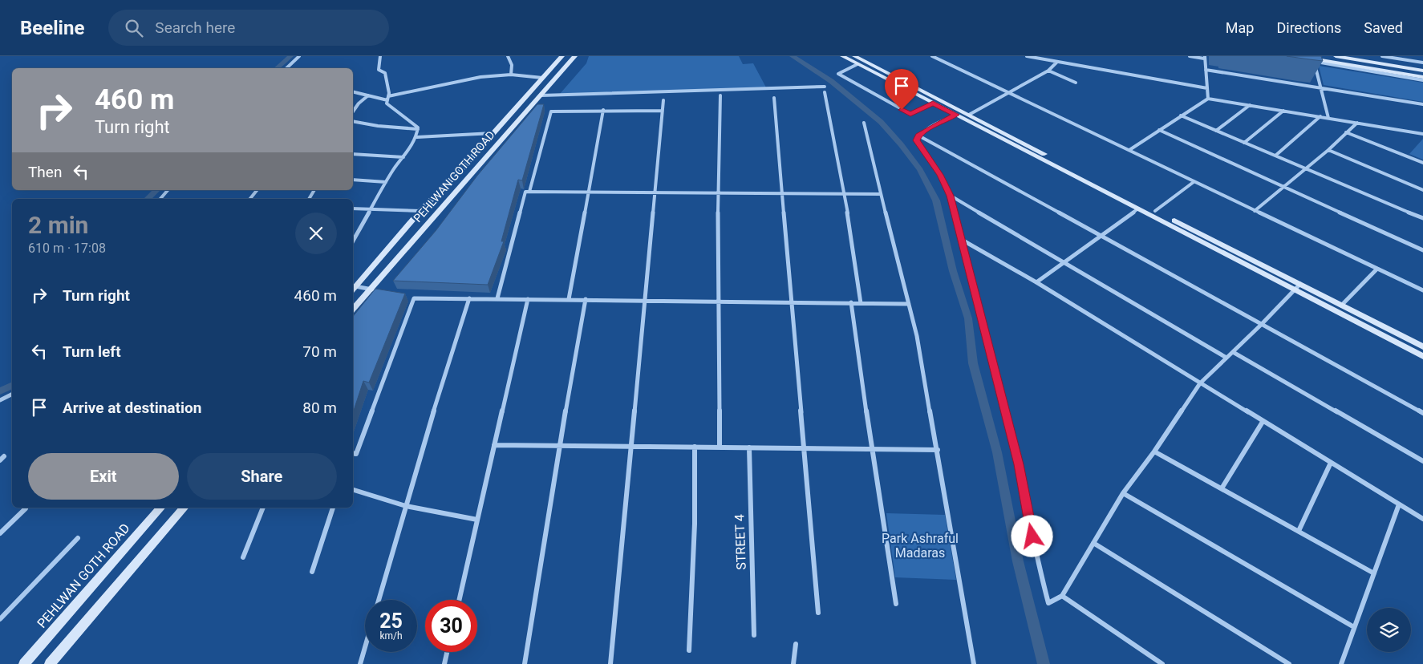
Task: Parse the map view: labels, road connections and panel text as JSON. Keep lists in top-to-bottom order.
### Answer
{
  "streets": {
    "main road": ["PEHLWAN GOTH ROAD"],
    "street": ["STREET 4"]
  },
  "parks": ["Park Ashraful Madaras"],
  "page": {
    "header": "Beeline",
    "search": "Search here",
    "nav": ["Map", "Directions", "Saved"],
    "turn": ["460 m", "Turn right"],
    "then": "Then",
    "heading": ["2 min", "610 m · 17:08"],
    "list": [
      {
        "name": "Turn right",
        "value": "460 m"
      },
      {
        "name": "Turn left",
        "value": "70 m"
      },
      {
        "name": "Arrive at destination",
        "value": "80 m"
      }
    ],
    "buttons": ["Exit", "Share"],
    "speed": "25 km/h",
    "limit": "30"
  }
}
